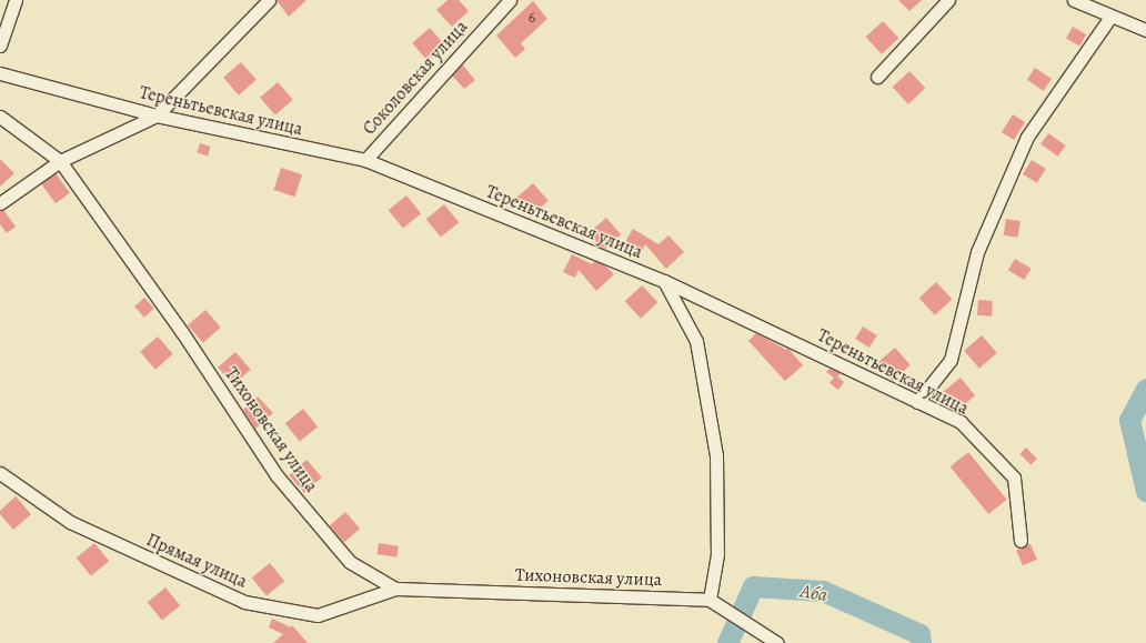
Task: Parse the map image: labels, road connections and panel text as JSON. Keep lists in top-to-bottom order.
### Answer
{
  "streets": {
    "street": [
      "Соколовская улица",
      "Тереньтьевская улица",
      "Тихоновская улица",
      "Прямая улица"
    ]
  },
  "crossings": [
    ["Соколовская улица", "Тереньтьевская улица"],
    ["Тихоновская улица", "Прямая улица"]
  ],
  "water": ["Аба"],
  "house_numbers": ["6"]
}
